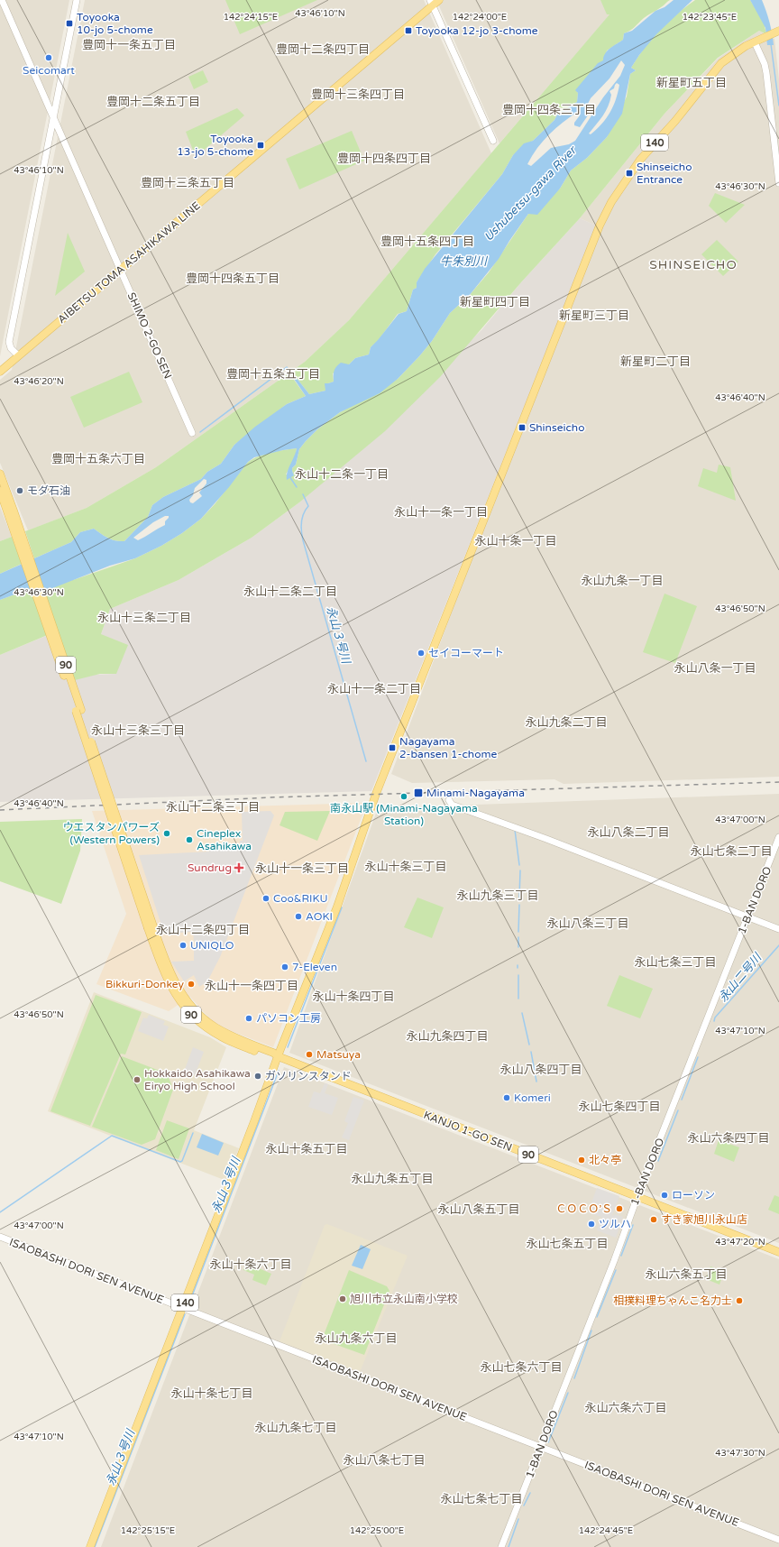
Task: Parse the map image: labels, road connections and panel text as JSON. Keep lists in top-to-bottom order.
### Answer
{
  "streets": {
    "main road": [
      "140",
      "AIBETSU TOMA ASAHIKAWA LINE",
      "90",
      "KANJO 1-GO SEN"
    ],
    "street": ["SHIMO 2-GO SEN", "1-BAN DORO", "ISAOBASHI DORI SEN AVENUE"]
  },
  "crossings": [
    ["140", "KANJO 1-GO SEN"],
    ["140", "ISAOBASHI DORI SEN AVENUE"],
    ["AIBETSU TOMA ASAHIKAWA LINE", "SHIMO 2-GO SEN"],
    ["90", "KANJO 1-GO SEN"],
    ["1-BAN DORO", "KANJO 1-GO SEN"],
    ["1-BAN DORO", "ISAOBASHI DORI SEN AVENUE"]
  ],
  "districts": [
    "豊岡十一条五丁目",
    "豊岡十二条四丁目",
    "新星町五丁目",
    "豊岡十三条四丁目",
    "豊岡十二条五丁目",
    "豊岡十四条三丁目",
    "豊岡十四条四丁目",
    "豊岡十三条五丁目",
    "豊岡十五条四丁目",
    "SHINSEICHO",
    "豊岡十四条五丁目",
    "新星町四丁目",
    "新星町三丁目",
    "新星町二丁目",
    "豊岡十五条五丁目",
    "豊岡十五条六丁目",
    "永山十二条一丁目",
    "永山十一条一丁目",
    "永山十条一丁目",
    "永山九条一丁目",
    "永山十二条二丁目",
    "永山十三条二丁目",
    "永山八条一丁目",
    "永山十一条二丁目",
    "永山九条二丁目",
    "永山十三条三丁目",
    "永山十二条三丁目",
    "永山八条二丁目",
    "永山七条二丁目",
    "永山十条三丁目",
    "永山十一条三丁目",
    "永山九条三丁目",
    "永山八条三丁目",
    "永山十二条四丁目",
    "永山七条三丁目",
    "永山十一条四丁目",
    "永山十条四丁目",
    "永山九条四丁目",
    "永山八条四丁目",
    "永山七条四丁目",
    "永山六条四丁目",
    "永山十条五丁目",
    "永山九条五丁目",
    "永山八条五丁目",
    "永山七条五丁目",
    "永山十条六丁目",
    "永山六条五丁目",
    "永山九条六丁目",
    "永山七条六丁目",
    "永山十条七丁目",
    "永山六条六丁目",
    "永山九条七丁目",
    "永山八条七丁目",
    "永山七条七丁目"
  ],
  "water": [
    "Ushubetsu-gawa River",
    "牛朱別川",
    "永山３号川",
    "永山二号川"
  ],
  "places": {
    "transit": [
      "Toyooka 10-jo 5-chome",
      "Toyooka 12-jo 3-chome",
      "Toyooka 13-jo 5-chome",
      "Shinseicho Entrance",
      "Shinseicho",
      "Nagayama 2-bansen 1-chome",
      "Minami-Nagayama"
    ],
    "other": [
      "Seicomart",
      "モダ石油",
      "セイコーマート",
      "南永山駅 (Minami-Nagayama Station)",
      "ウエスタンパワーズ (Western Powers)",
      "Cineplex Asahikawa",
      "Coo&RIKU",
      "AOKI",
      "UNIQLO",
      "7-Eleven",
      "Bikkuri-Donkey",
      "パソコン工房",
      "Matsuya",
      "ガソリンスタンド",
      "Hokkaido Asahikawa Eiryo High School",
      "Komeri",
      "北々亭",
      "ローソン",
      "ＣＯＣＯ’Ｓ",
      "すき家旭川永山店",
      "ツルハ",
      "旭川市立永山南小学校",
      "相撲料理ちゃんこ名力士"
    ],
    "health": ["Sundrug"]
  },
  "coordinates": [
    "43°46'10\"N",
    "142°24'15\"E",
    "142°24'00\"E",
    "142°23'45\"E",
    "43°46'30\"N",
    "43°46'20\"N",
    "43°46'40\"N",
    "43°46'50\"N",
    "43°47'00\"N",
    "43°47'10\"N",
    "43°47'20\"N",
    "43°47'30\"N",
    "142°25'15\"E",
    "142°25'00\"E",
    "142°24'45\"E"
  ]
}
